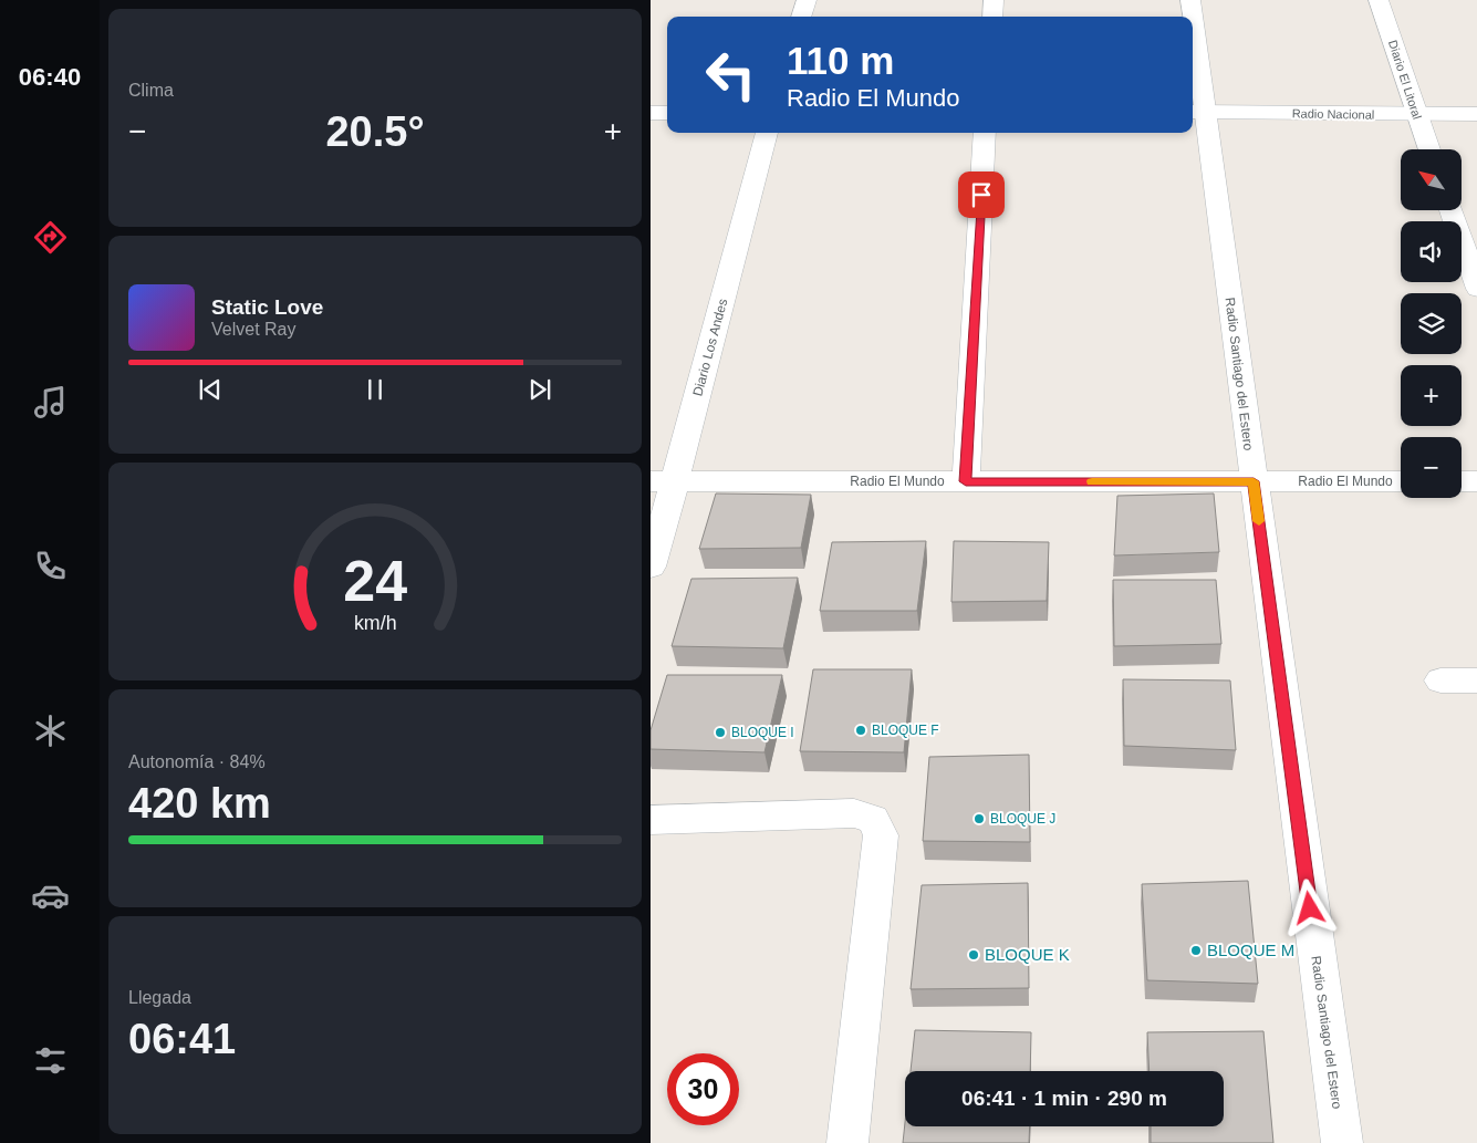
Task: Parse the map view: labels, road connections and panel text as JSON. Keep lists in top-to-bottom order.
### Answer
{
  "streets": {
    "street": [
      "Diario El Litoral",
      "Radio Nacional",
      "Diario Los Andes",
      "Radio Santiago del Estero",
      "Radio El Mundo"
    ]
  },
  "crossings": [
    ["Diario El Litoral", "Radio Nacional"],
    ["Radio Nacional", "Radio Santiago del Estero"],
    ["Diario Los Andes", "Radio El Mundo"],
    ["Radio Santiago del Estero", "Radio El Mundo"]
  ],
  "places": [
    "BLOQUE F",
    "BLOQUE I",
    "BLOQUE J",
    "BLOQUE M",
    "BLOQUE K"
  ],
  "north": "top left",
  "page": {
    "tabs": "06:40",
    "tile": [
      "Clima",
      ["Autonomía · 84%", "420 km"],
      ["Llegada", "06:41"]
    ],
    "turn": ["110 m", "Radio El Mundo"],
    "heat": ["−", "20.5°", "+"],
    "map_buttons": ["+", "−"],
    "song": ["Static Love", "Velvet Ray"],
    "limit": "30",
    "trip": "06:41 · 1 min · 290 m",
    "gauge": ["24", "km/h"]
  }
}
